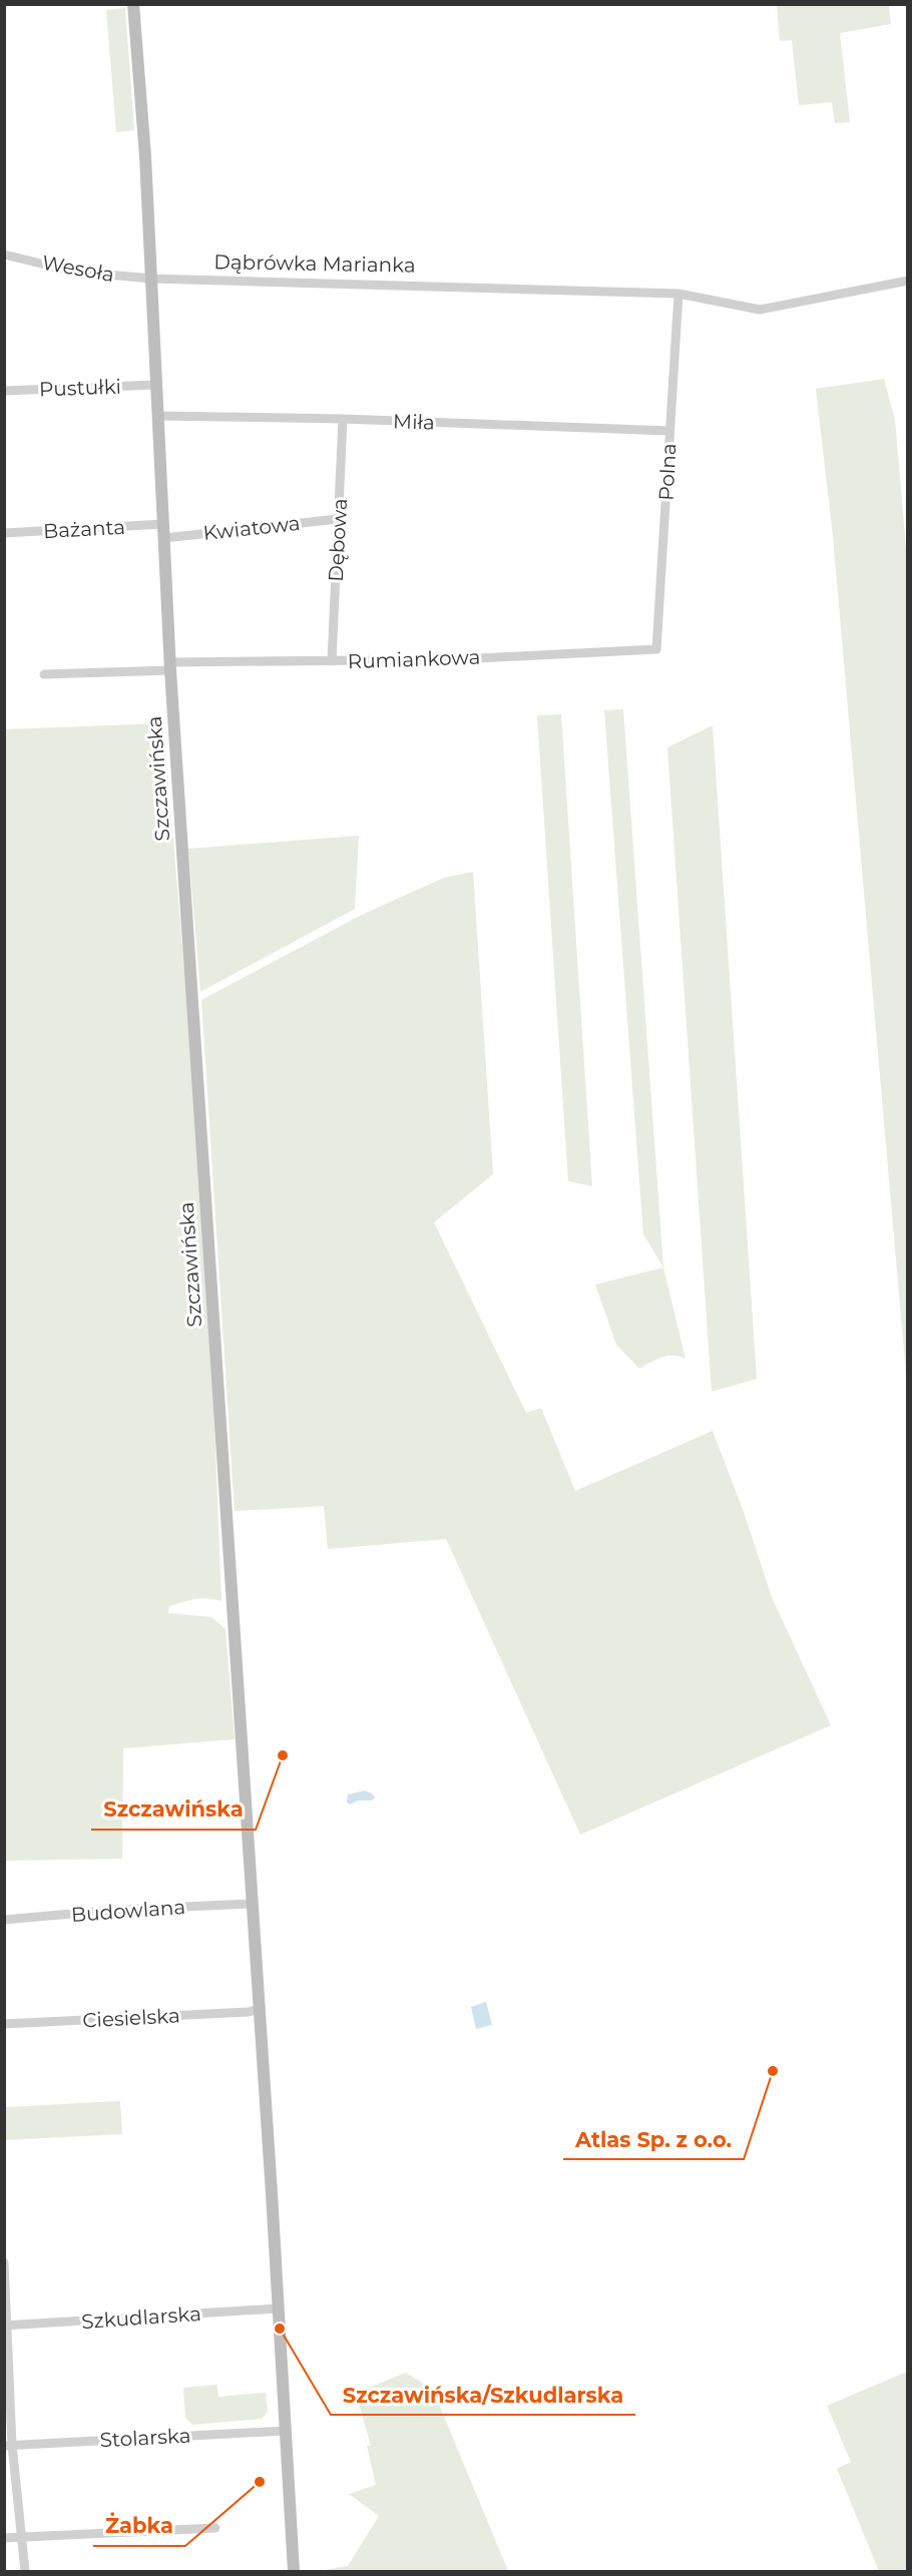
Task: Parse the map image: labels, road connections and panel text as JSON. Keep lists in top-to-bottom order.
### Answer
{
  "streets": {
    "street": [
      "Dąbrówka Marianka",
      "Wesoła",
      "Pustułki",
      "Miła",
      "Polna",
      "Kwiatowa",
      "Bażanta",
      "Dębowa",
      "Rumiankowa",
      "Szczawińska",
      "Budowlana",
      "Ciesielska",
      "Szkudlarska",
      "Stolarska"
    ]
  },
  "crossings": [
    ["Dąbrówka Marianka", "Wesoła"],
    ["Dąbrówka Marianka", "Polna"],
    ["Dąbrówka Marianka", "Szczawińska"],
    ["Wesoła", "Szczawińska"],
    ["Pustułki", "Szczawińska"],
    ["Miła", "Polna"],
    ["Miła", "Dębowa"],
    ["Miła", "Szczawińska"],
    ["Polna", "Rumiankowa"],
    ["Kwiatowa", "Dębowa"],
    ["Kwiatowa", "Szczawińska"],
    ["Bażanta", "Szczawińska"],
    ["Dębowa", "Rumiankowa"],
    ["Rumiankowa", "Szczawińska"],
    ["Szczawińska", "Budowlana"],
    ["Szczawińska", "Ciesielska"],
    ["Szczawińska", "Szkudlarska"],
    ["Szczawińska", "Stolarska"]
  ],
  "places": [
    "Szczawińska",
    "Atlas Sp. z o.o.",
    "Szczawińska/Szkudlarska",
    "Żabka"
  ]
}
